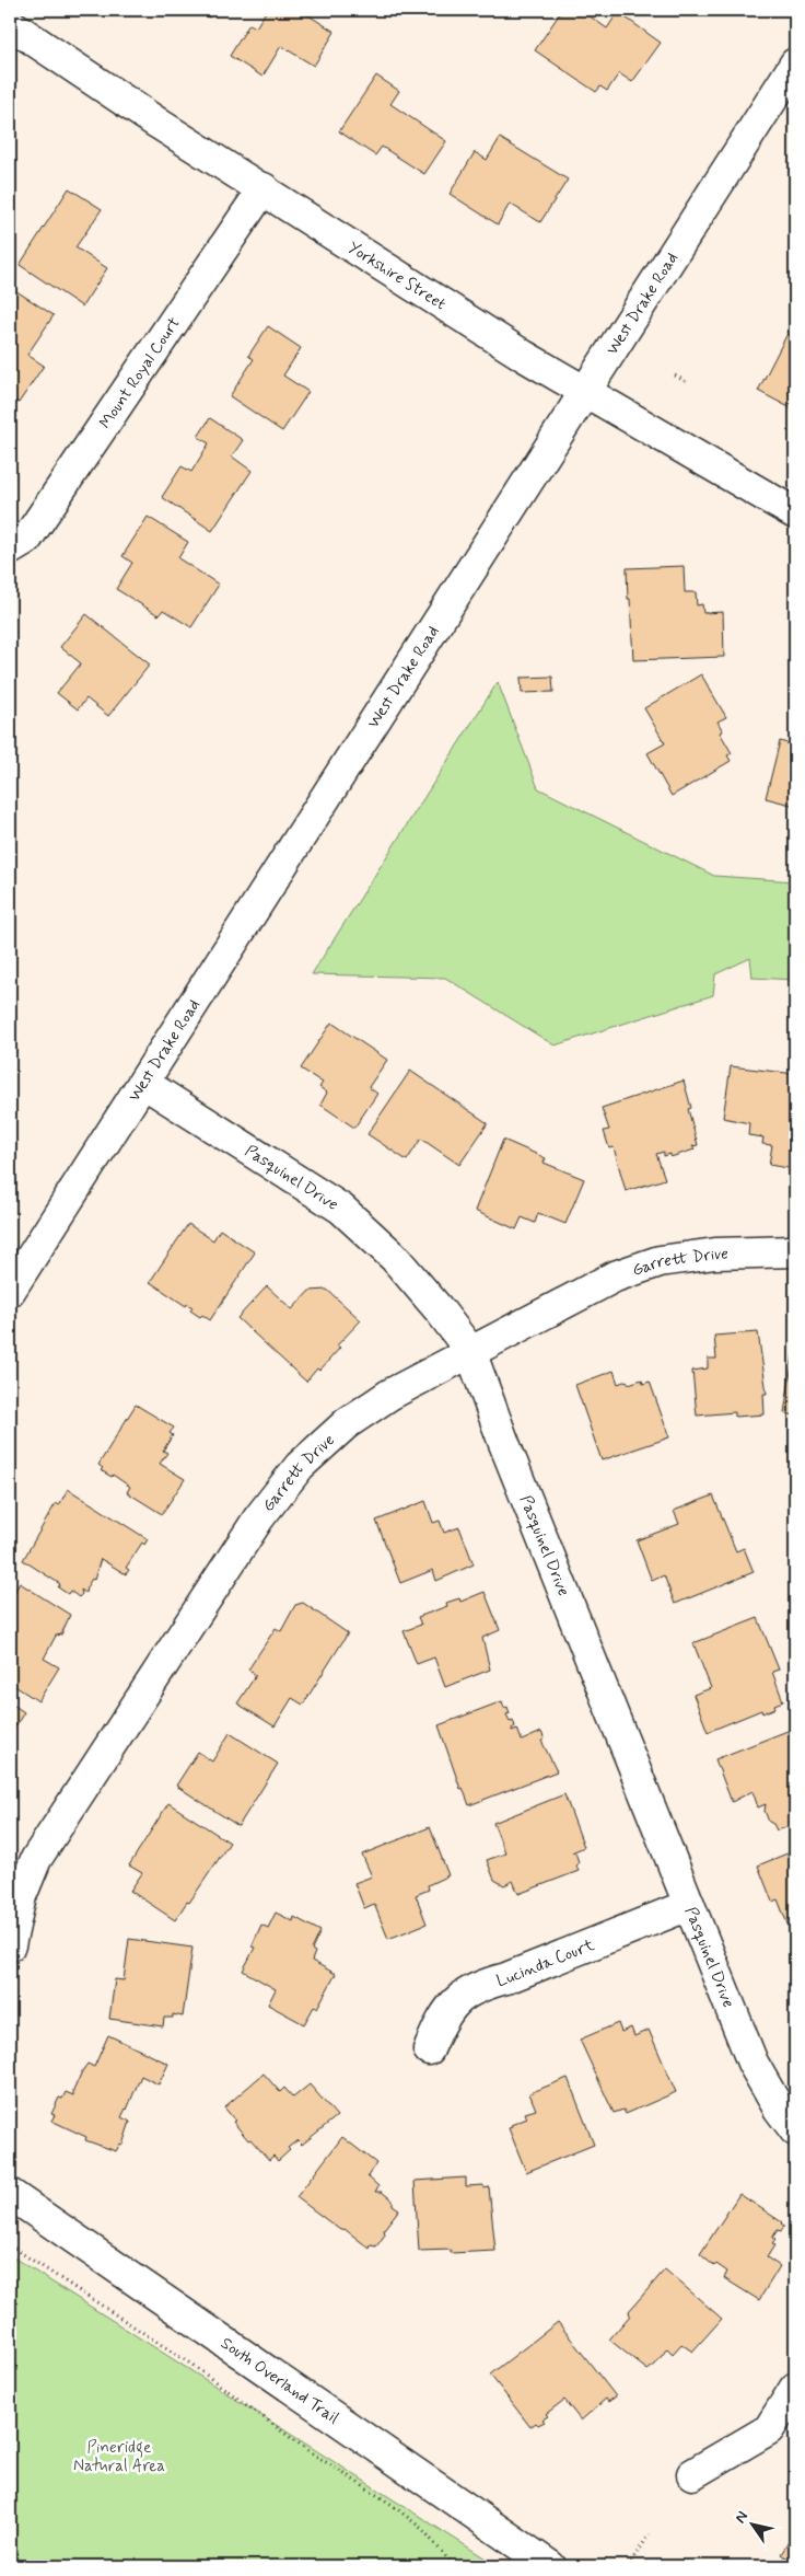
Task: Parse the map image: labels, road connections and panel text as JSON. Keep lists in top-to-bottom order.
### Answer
{
  "streets": {
    "street": [
      "Yorkshire Street",
      "West Drake Road",
      "Mount Royal Court",
      "Pasquinel Drive",
      "Garrett Drive",
      "Lucinda Court",
      "South Overland Trail"
    ]
  },
  "crossings": [
    ["Yorkshire Street", "West Drake Road"],
    ["Yorkshire Street", "Mount Royal Court"],
    ["West Drake Road", "Pasquinel Drive"],
    ["Pasquinel Drive", "Garrett Drive"],
    ["Pasquinel Drive", "Lucinda Court"]
  ],
  "parks": ["Pineridge Natural Area"],
  "north": "top left"
}
